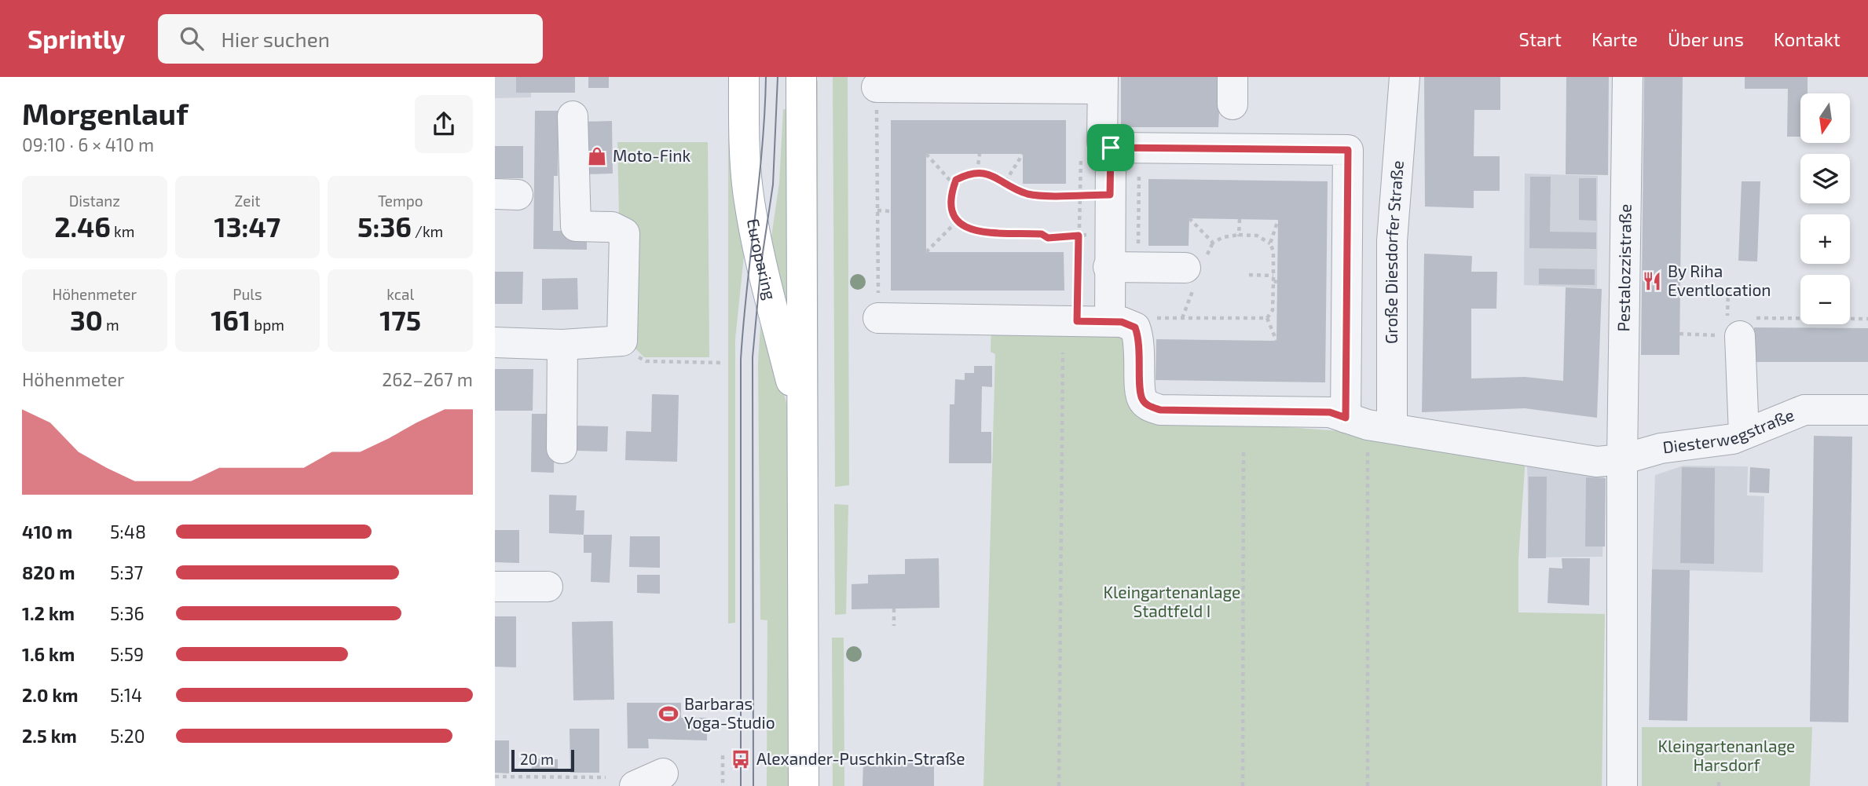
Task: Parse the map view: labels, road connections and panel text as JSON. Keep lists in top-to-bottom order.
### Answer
{
  "streets": {
    "main road": ["Europaring"],
    "street": ["Große Diesdorfer Straße", "Pestalozzistraße", "Diesterwegstraße"]
  },
  "crossings": [
    ["Pestalozzistraße", "Diesterwegstraße"]
  ],
  "parks": ["Kleingartenanlage Stadtfeld I", "Kleingartenanlage Harsdorf"],
  "places": {
    "shop": ["Moto-Fink"],
    "restaurant": ["By Riha Eventlocation"],
    "sports": ["Barbaras Yoga-Studio"],
    "bus stop": ["Alexander-Puschkin-Straße"]
  },
  "scale_bar": "20 m",
  "north": "bottom",
  "page": {
    "header": "Sprintly",
    "search": "Hier suchen",
    "nav": [
      "Start",
      "Karte",
      "Über uns",
      "Kontakt"
    ],
    "heading": ["Morgenlauf", "09:10 · 6 × 410 m"],
    "map_buttons": ["+", "−"],
    "stats": [
      ["Distanz", "2.46 km"],
      ["Zeit", "13:47"],
      ["Tempo", "5:36 /km"],
      ["Höhenmeter", "30 m"],
      ["Puls", "161 bpm"],
      ["kcal", "175"]
    ],
    "chart": ["Höhenmeter", "262–267 m"],
    "list": [
      {
        "name": "410 m",
        "note": "5:48"
      },
      {
        "name": "820 m",
        "note": "5:37"
      },
      {
        "name": "1.2 km",
        "note": "5:36"
      },
      {
        "name": "1.6 km",
        "note": "5:59"
      },
      {
        "name": "2.0 km",
        "note": "5:14"
      },
      {
        "name": "2.5 km",
        "note": "5:20"
      }
    ],
    "scale": "20 m"
  }
}
